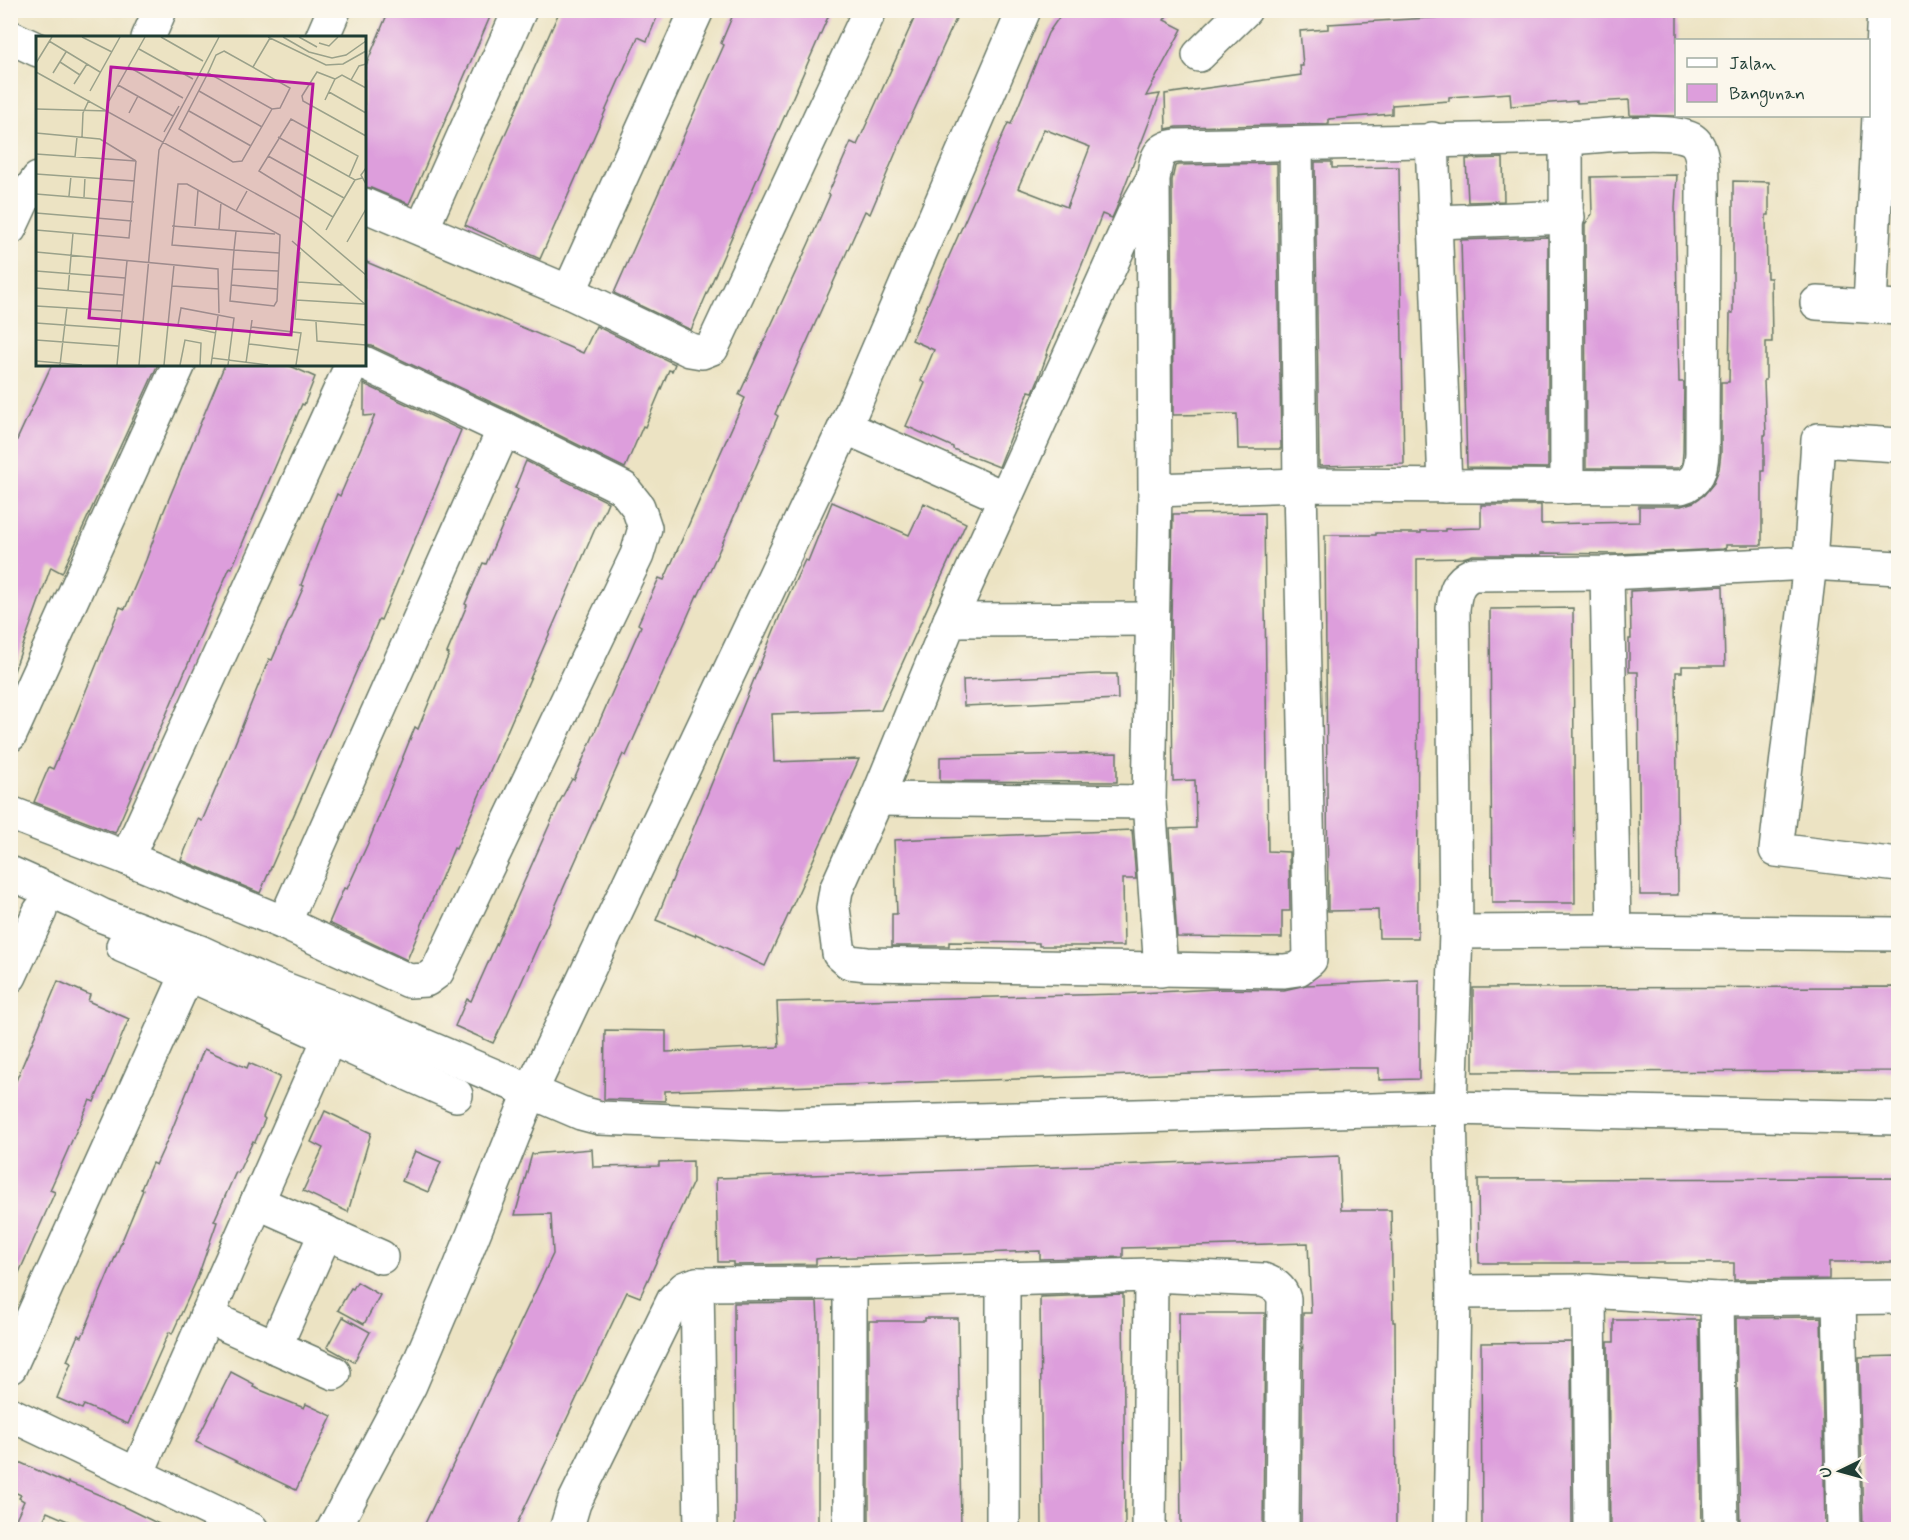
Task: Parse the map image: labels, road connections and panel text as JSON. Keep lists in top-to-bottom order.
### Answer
{
  "legend": ["Jalan", "Bangunan"],
  "north": "left"
}
